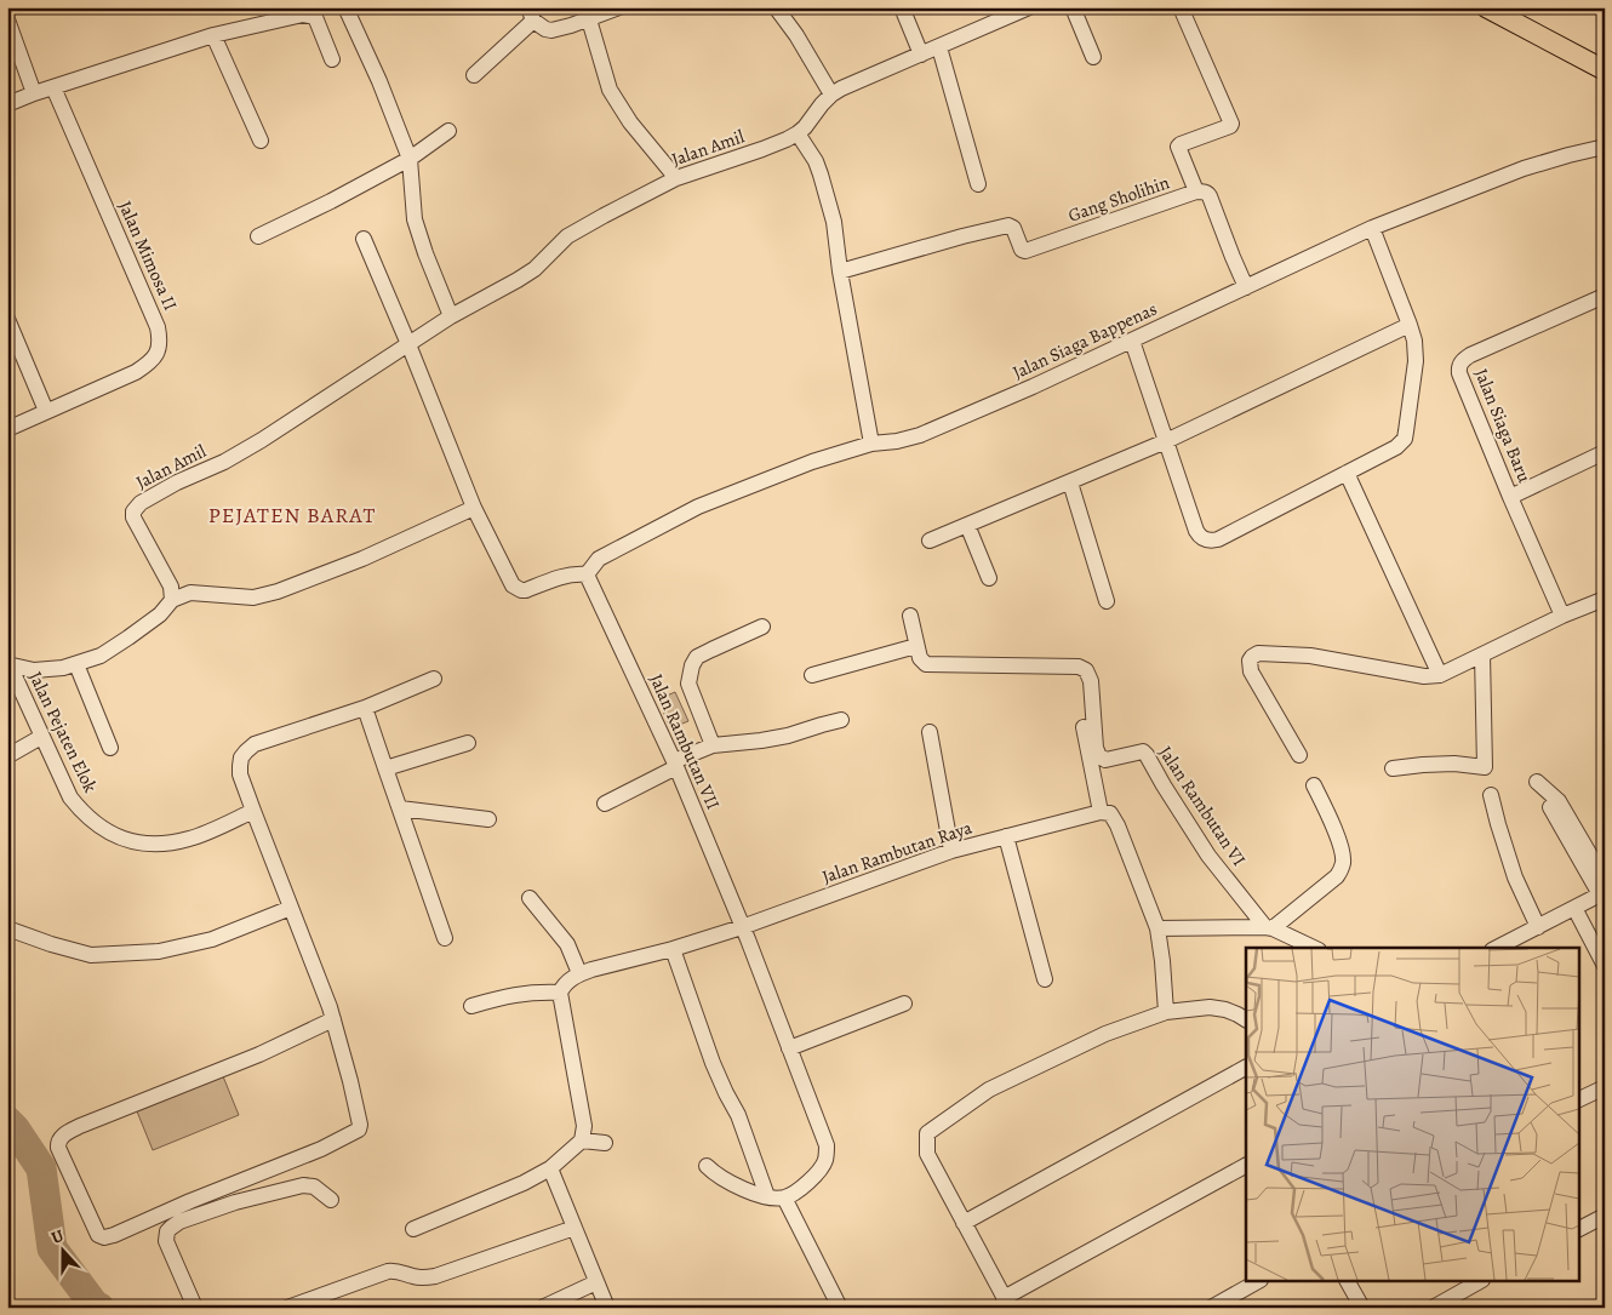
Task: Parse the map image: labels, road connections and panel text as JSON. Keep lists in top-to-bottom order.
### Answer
{
  "streets": {
    "street": [
      "Jalan Amil",
      "Gang Sholihin",
      "Jalan Mimosa II",
      "Jalan Siaga Bappenas",
      "Jalan Siaga Baru",
      "Jalan Pejaten Elok",
      "Jalan Rambutan VII",
      "Jalan Rambutan VI",
      "Jalan Rambutan Raya"
    ]
  },
  "crossings": [
    ["Jalan Siaga Bappenas", "Jalan Rambutan VII"],
    ["Jalan Rambutan VII", "Jalan Rambutan Raya"]
  ],
  "districts": ["PEJATEN BARAT"],
  "north": "top"
}
